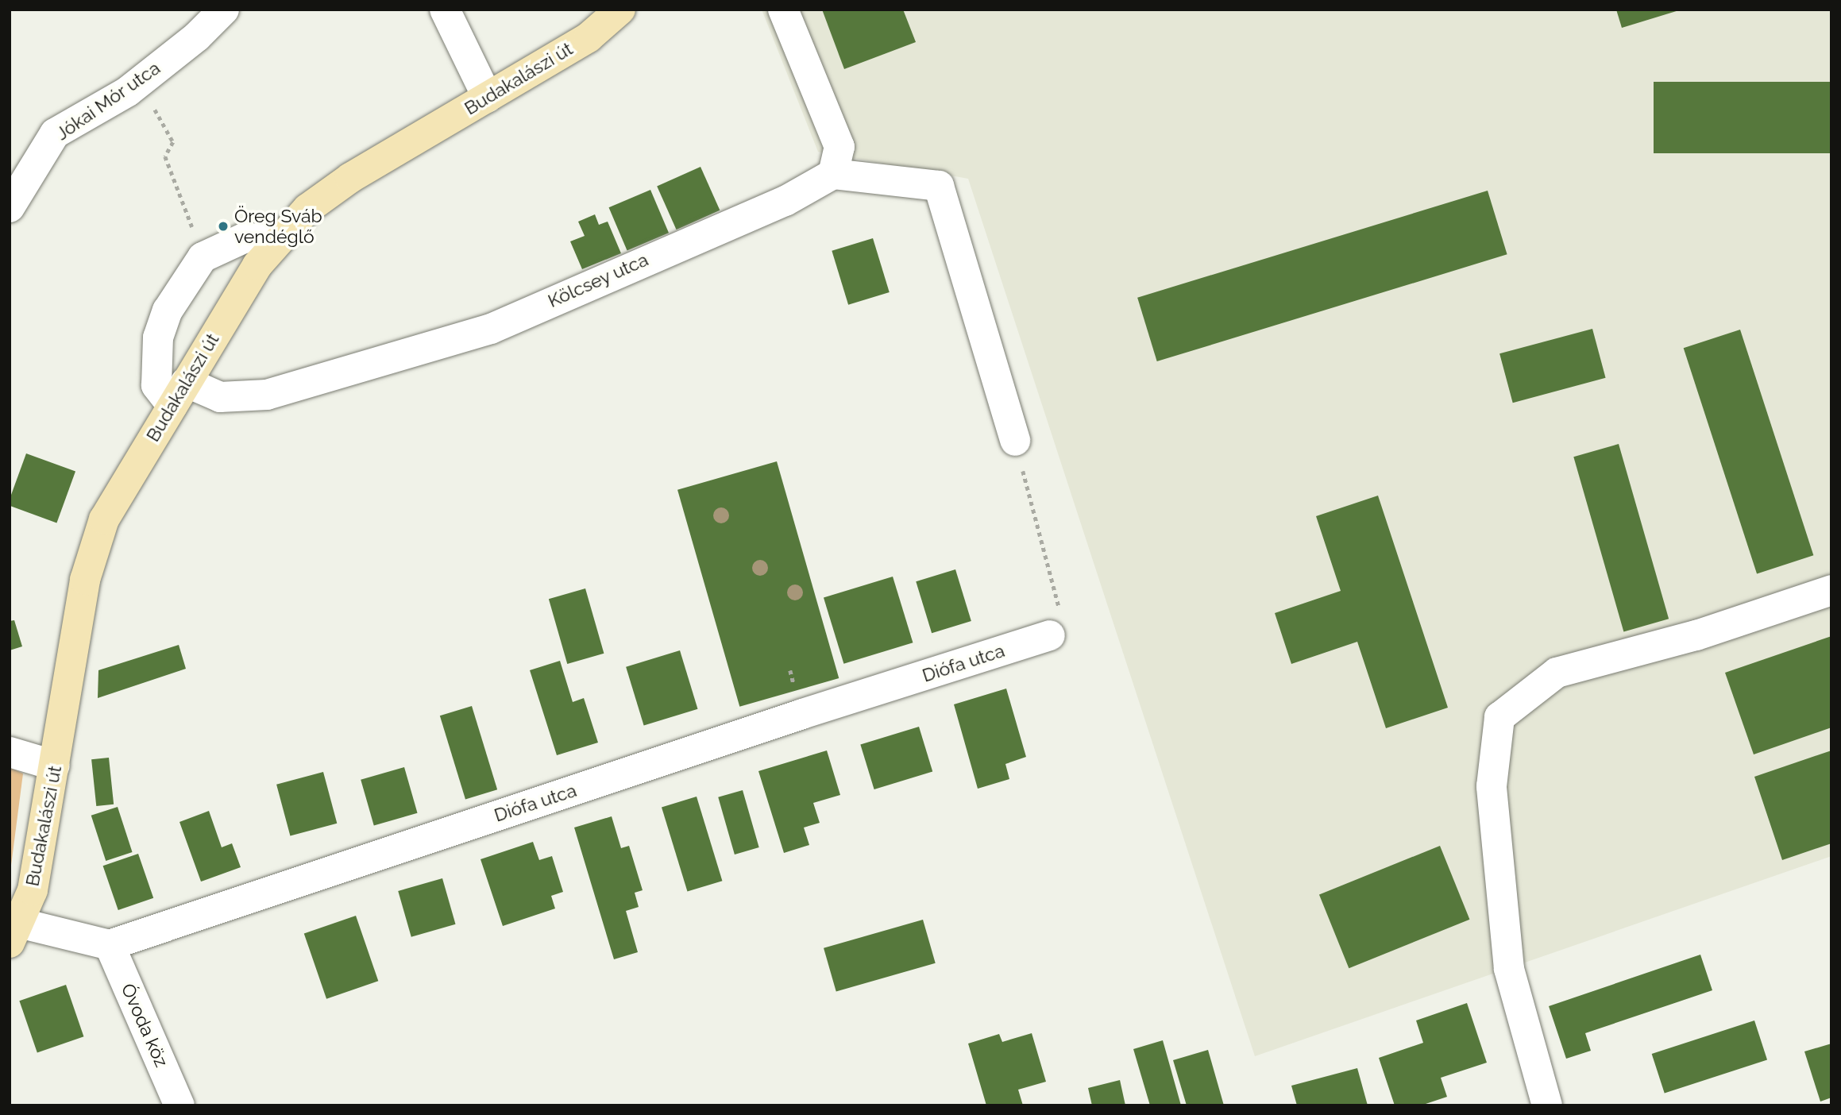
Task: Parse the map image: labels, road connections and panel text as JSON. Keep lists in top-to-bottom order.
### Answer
{
  "streets": {
    "main road": ["Budakalászi út"],
    "street": [
      "Jókai Mór utca",
      "Kölcsey utca",
      "Diófa utca",
      "Óvoda köz"
    ]
  },
  "crossings": [
    ["Budakalászi út", "Kölcsey utca"],
    ["Diófa utca", "Óvoda köz"]
  ],
  "places": ["Öreg Sváb vendéglő"]
}
